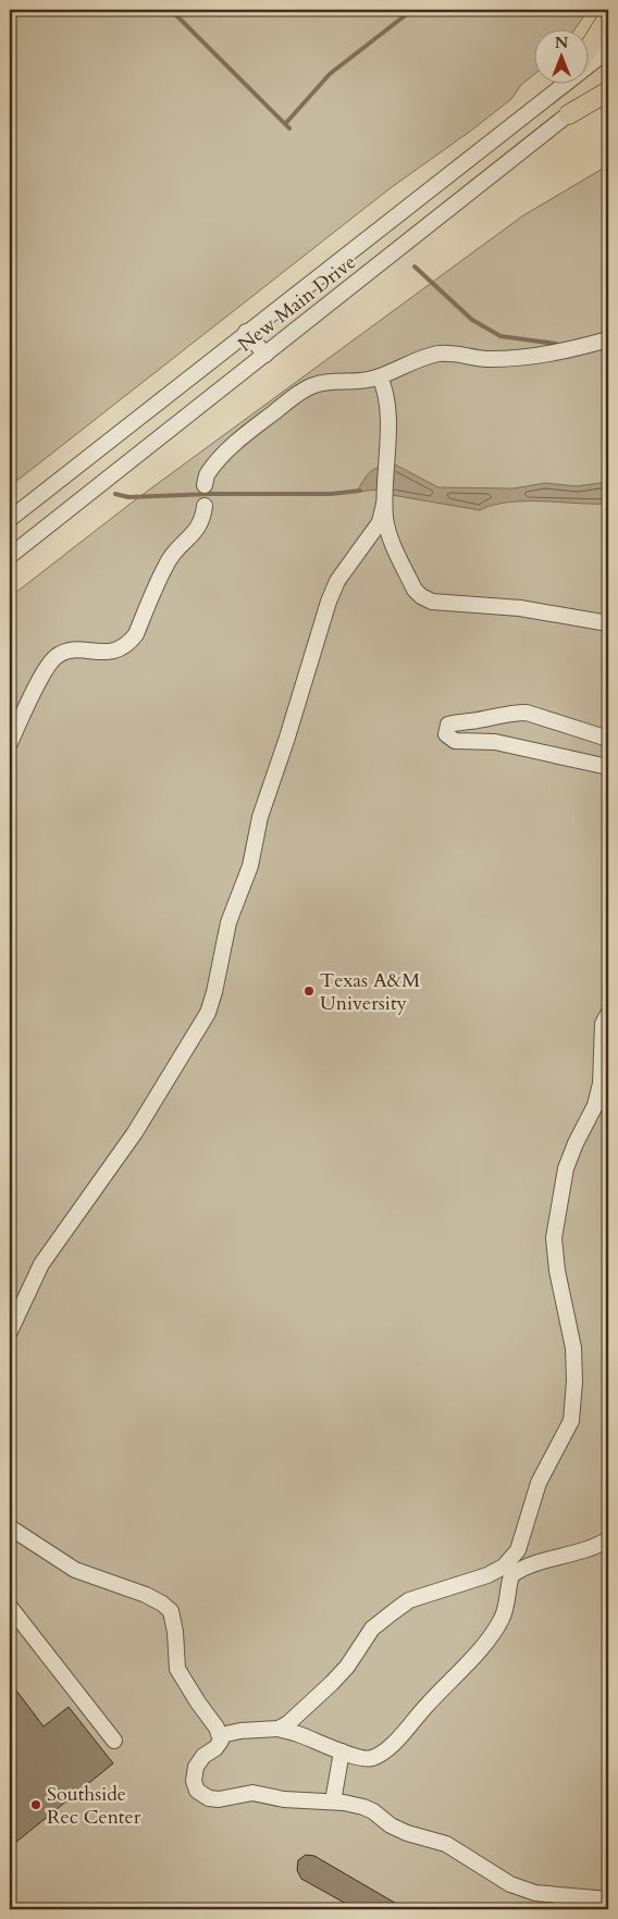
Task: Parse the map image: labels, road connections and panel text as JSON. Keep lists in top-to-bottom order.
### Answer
{
  "streets": {
    "street": ["New Main Drive"]
  },
  "places": ["Texas A&M University", "Southside Rec Center"],
  "north": "top"
}
